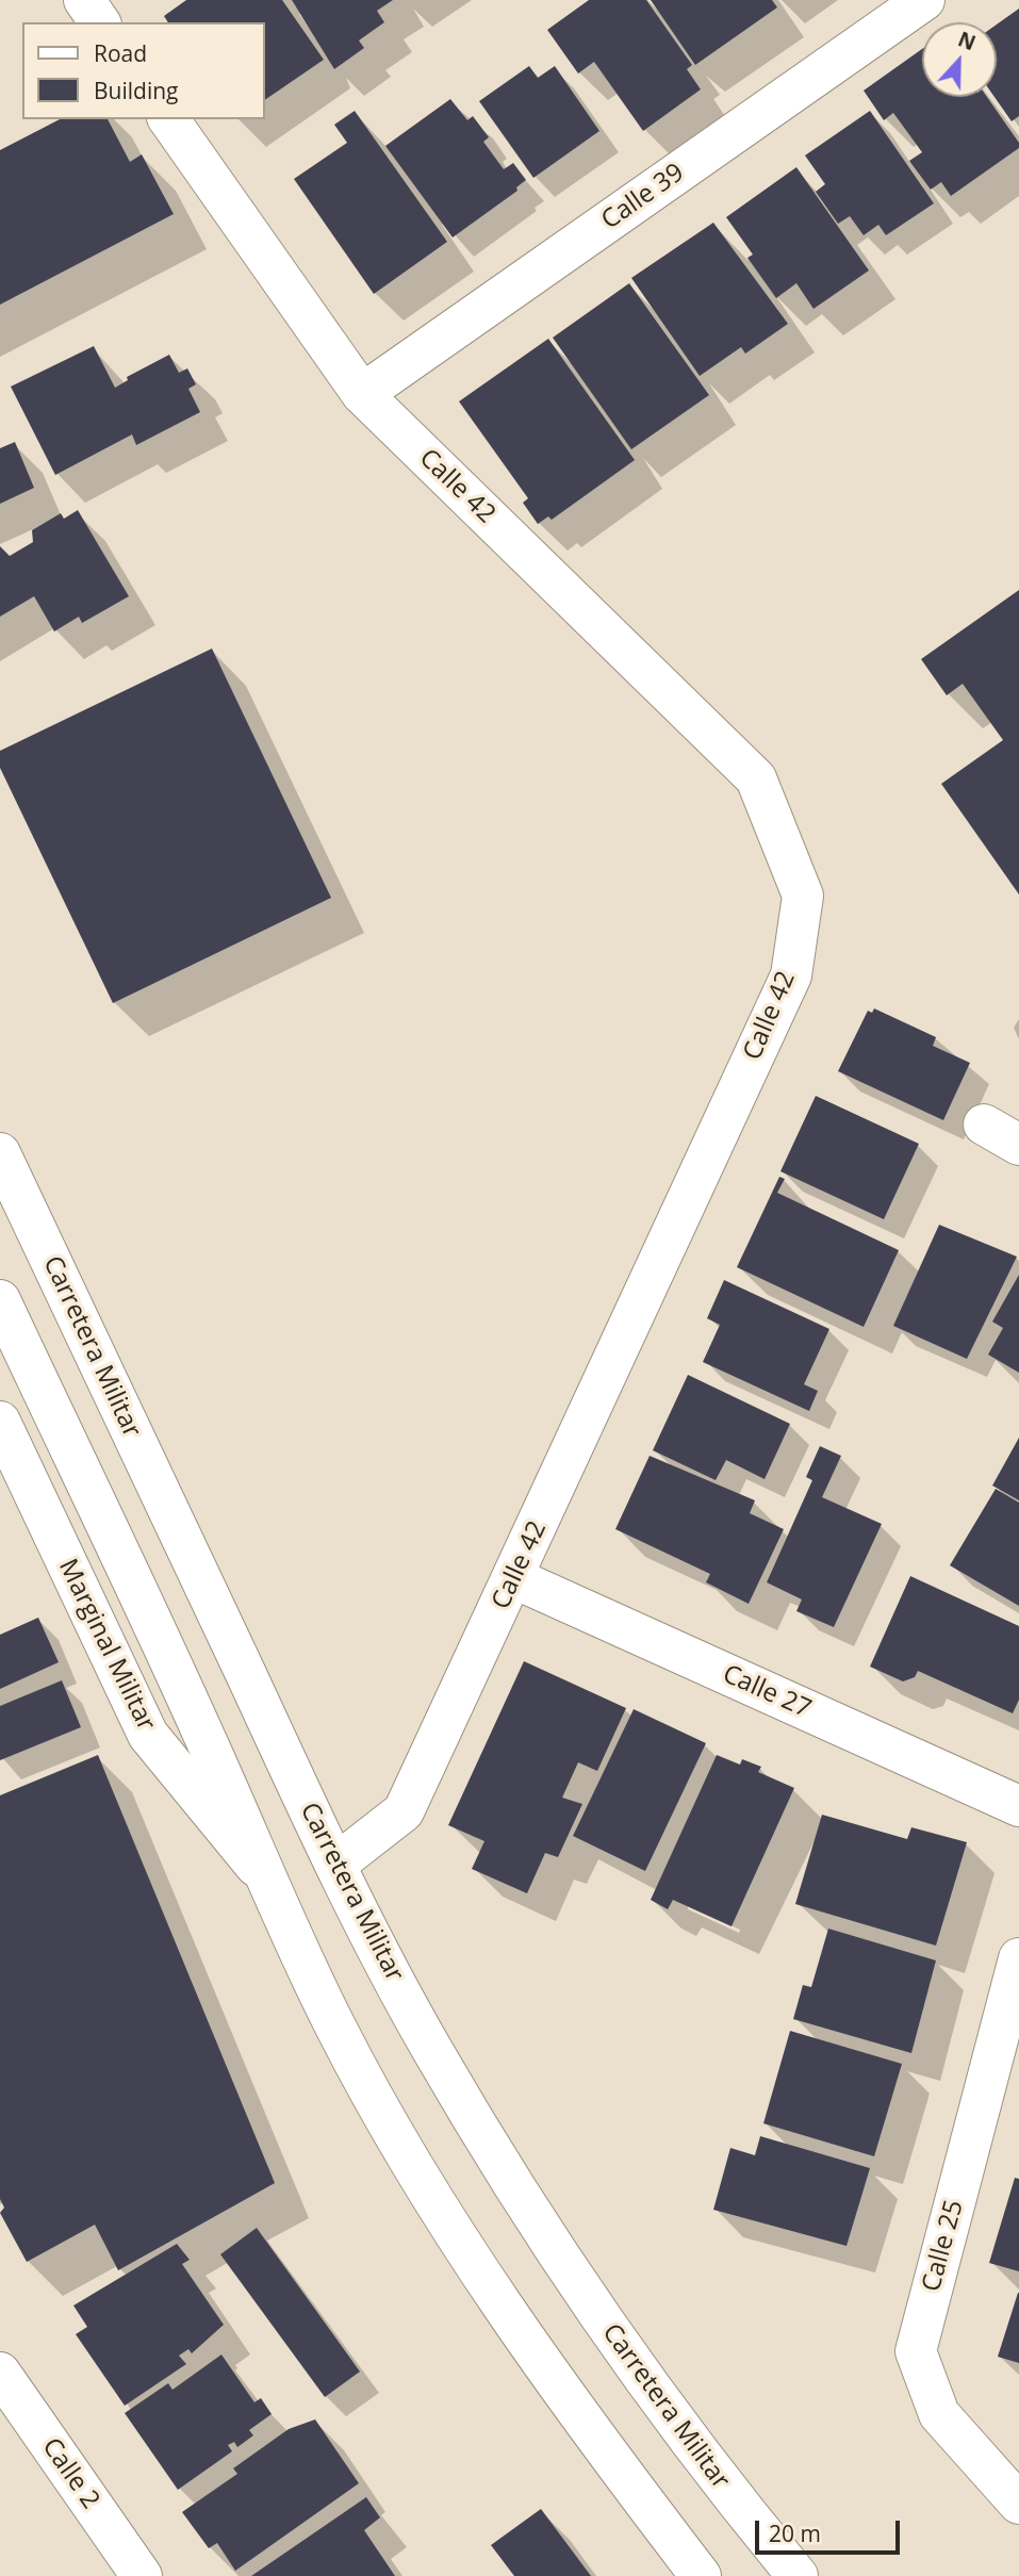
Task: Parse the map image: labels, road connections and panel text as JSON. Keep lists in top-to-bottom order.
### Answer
{
  "streets": {
    "street": [
      "Calle 39",
      "Calle 42",
      "Carretera Militar",
      "Marginal Militar",
      "Calle 27",
      "Calle 25",
      "Calle 2"
    ]
  },
  "crossings": [
    ["Calle 39", "Calle 42"],
    ["Calle 42", "Carretera Militar"],
    ["Calle 42", "Calle 27"]
  ],
  "legend": ["Road", "Building"],
  "scale_bar": "20 m",
  "north": "top"
}
